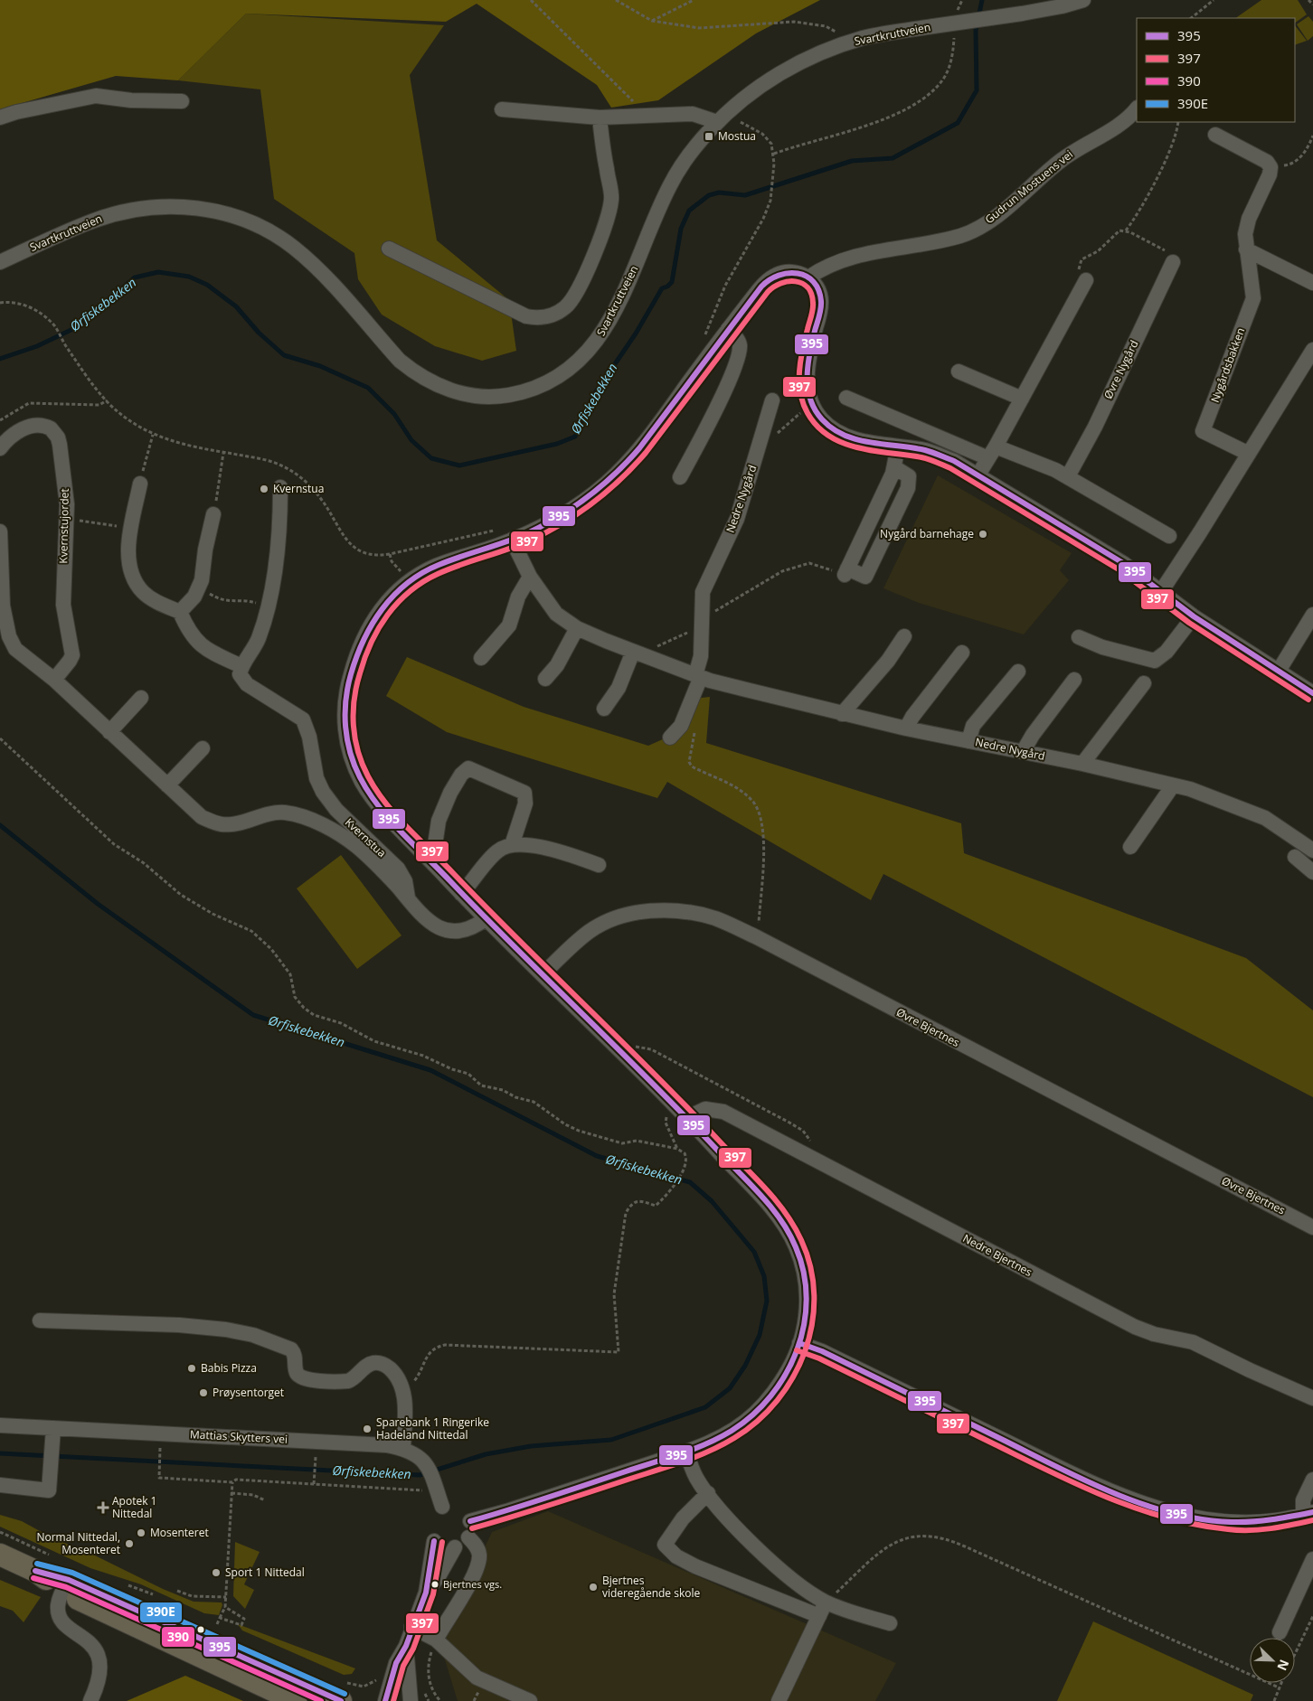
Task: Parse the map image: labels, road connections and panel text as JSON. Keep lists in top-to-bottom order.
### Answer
{
  "streets": {
    "street": [
      "Svartkruttveien",
      "Gudrun Mostuens vei",
      "Nygårdsbakken",
      "Øvre Nygård",
      "Nedre Nygård",
      "Kvernstujordet",
      "Kvernstua",
      "Øvre Bjertnes",
      "Nedre Bjertnes",
      "Mattias Skytters vei"
    ]
  },
  "water": ["Ørfiskebekken"],
  "places": {
    "transit": ["Mostua"],
    "other": [
      "Kvernstua",
      "Nygård barnehage",
      "Babis Pizza",
      "Prøysentorget",
      "Sparebank 1 Ringerike Hadeland Nittedal",
      "Mosenteret",
      "Normal Nittedal, Mosenteret",
      "Sport 1 Nittedal",
      "Bjertnes vgs.",
      "Bjertnes videregående skole"
    ],
    "health": ["Apotek 1 Nittedal"]
  },
  "lines": [
    "transit line 395",
    "transit line 397",
    "transit line 390E",
    "transit line 390"
  ],
  "legend": [
    "395",
    "397",
    "390",
    "390E"
  ],
  "north": "bottom right"
}
